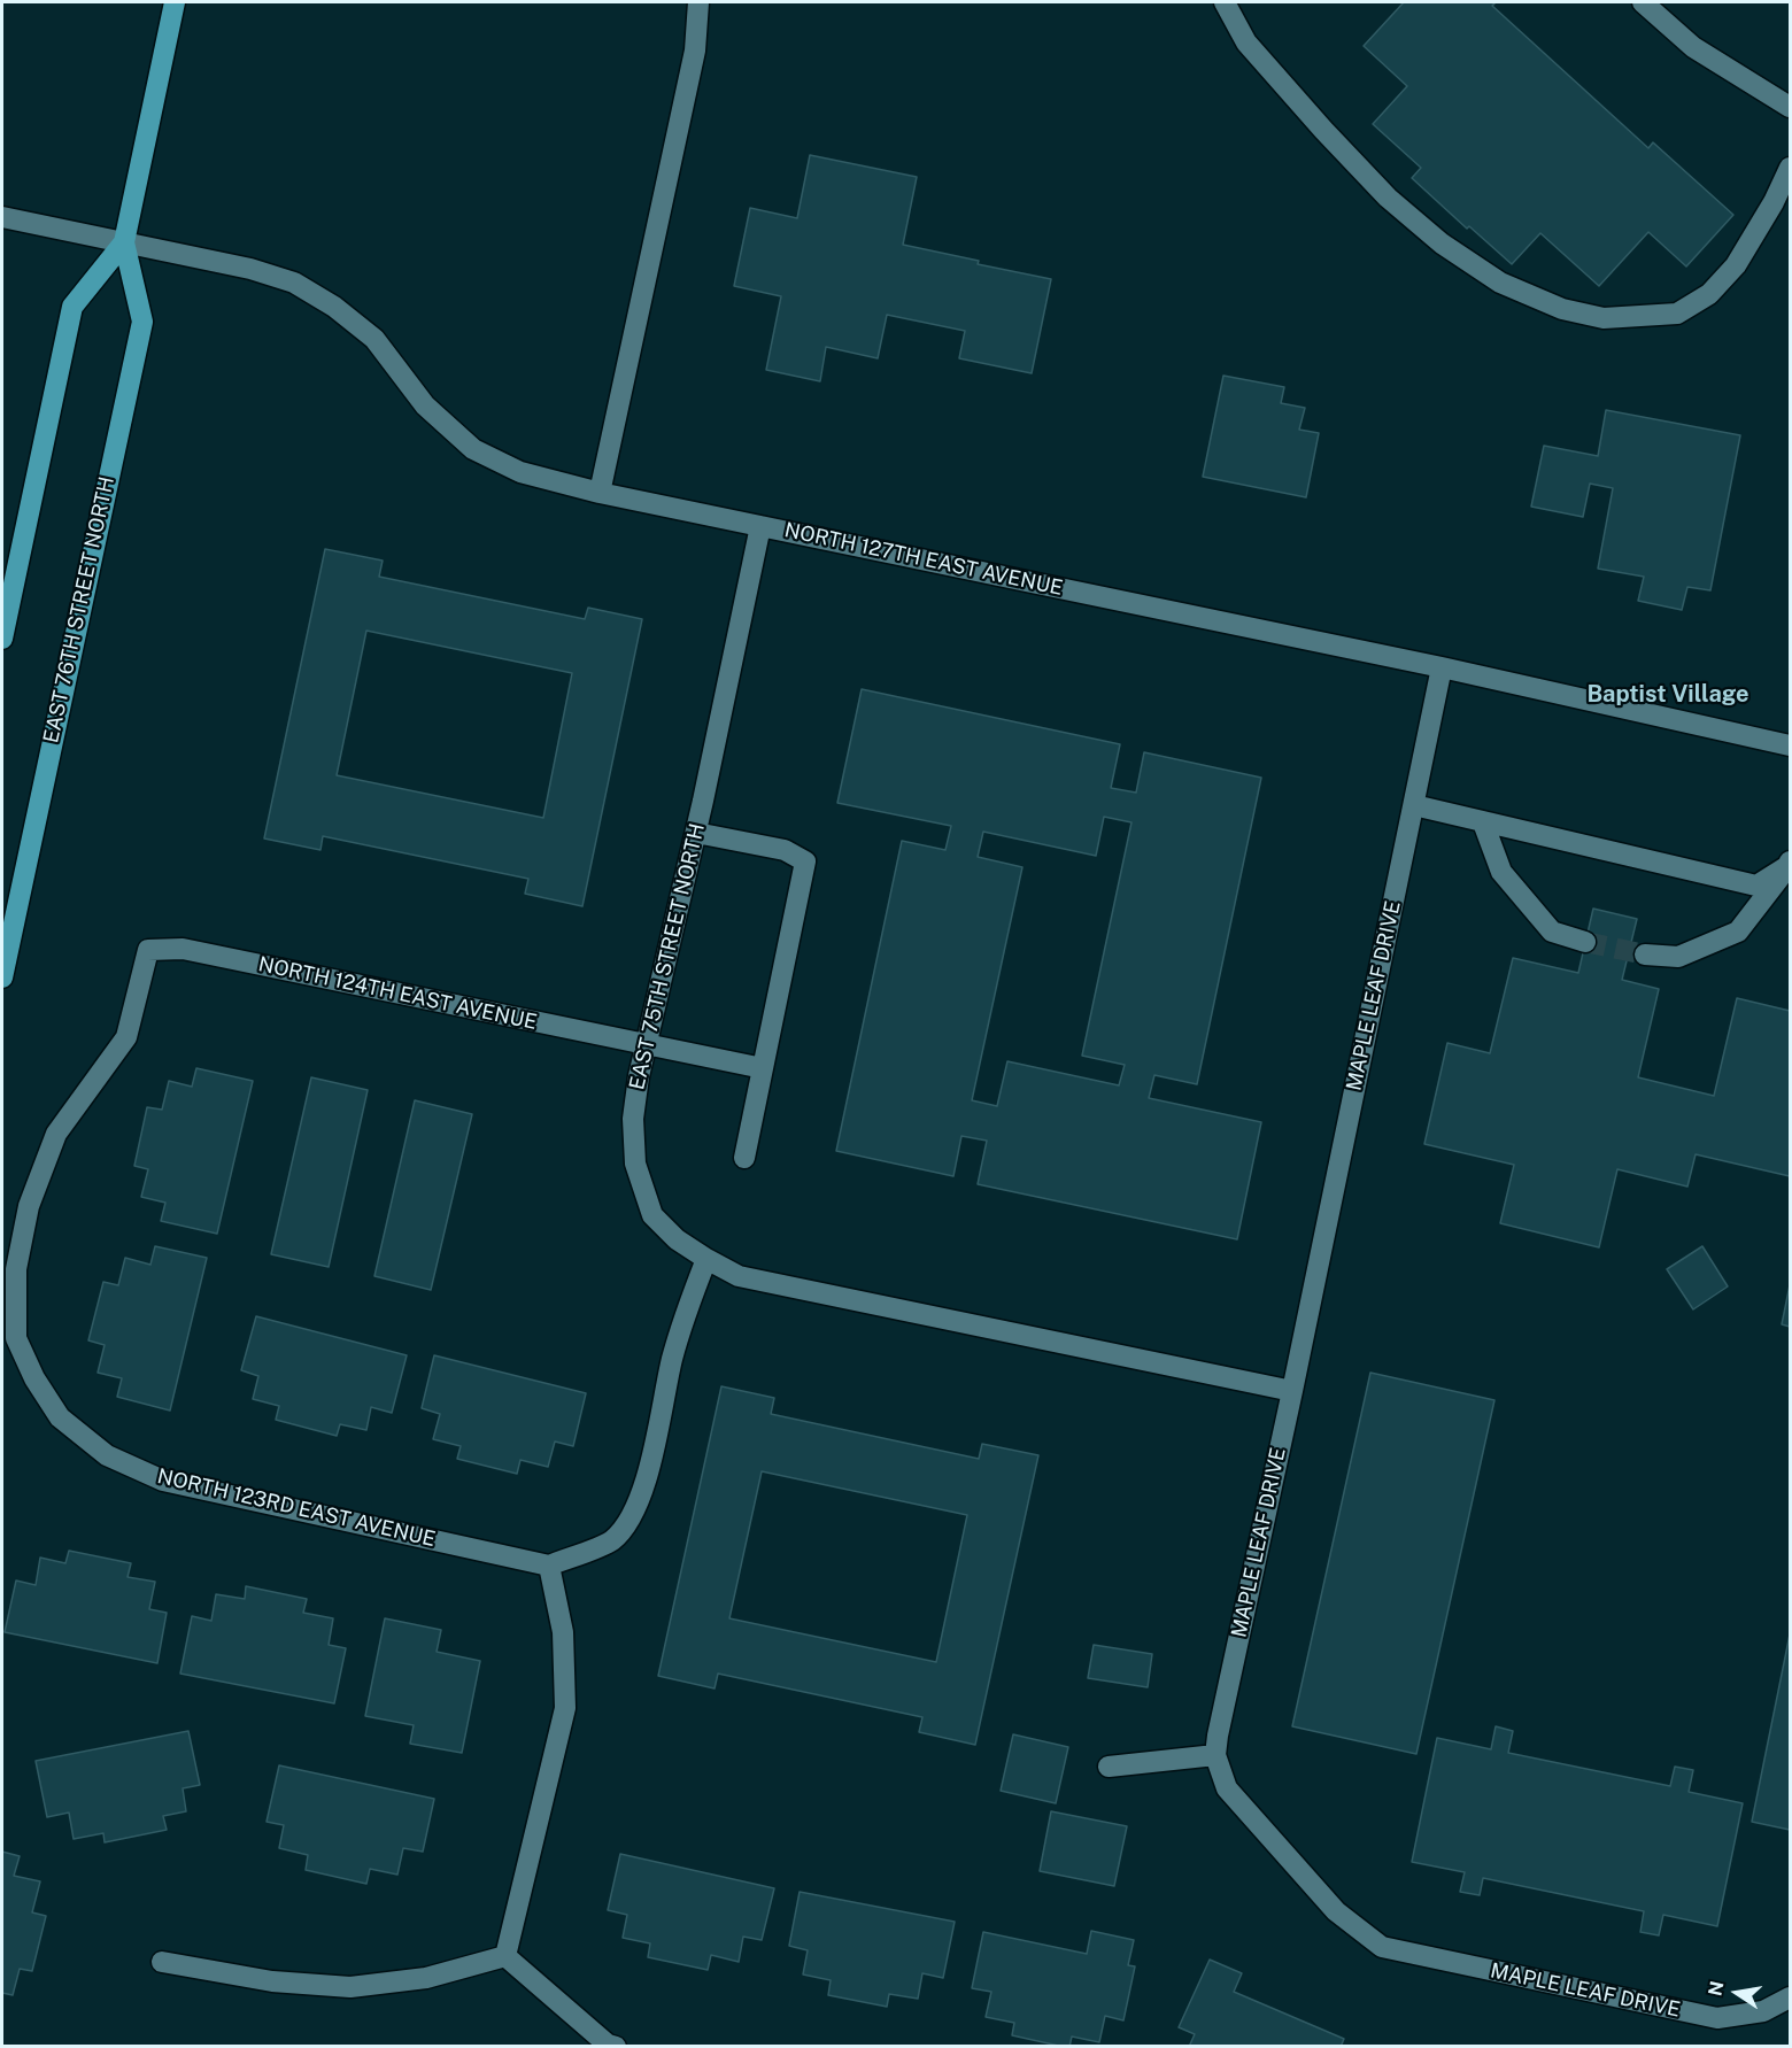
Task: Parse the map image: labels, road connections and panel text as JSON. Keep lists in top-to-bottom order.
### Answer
{
  "streets": {
    "main road": ["EAST 76TH STREET NORTH"],
    "street": [
      "NORTH 127TH EAST AVENUE",
      "EAST 75TH STREET NORTH",
      "NORTH 124TH EAST AVENUE",
      "MAPLE LEAF DRIVE",
      "NORTH 123RD EAST AVENUE"
    ]
  },
  "crossings": [
    ["NORTH 127TH EAST AVENUE", "EAST 76TH STREET NORTH"],
    ["NORTH 127TH EAST AVENUE", "EAST 75TH STREET NORTH"],
    ["NORTH 127TH EAST AVENUE", "MAPLE LEAF DRIVE"],
    ["EAST 75TH STREET NORTH", "NORTH 124TH EAST AVENUE"],
    ["EAST 75TH STREET NORTH", "MAPLE LEAF DRIVE"],
    ["NORTH 124TH EAST AVENUE", "NORTH 123RD EAST AVENUE"]
  ],
  "districts": ["Baptist Village"],
  "north": "left"
}
